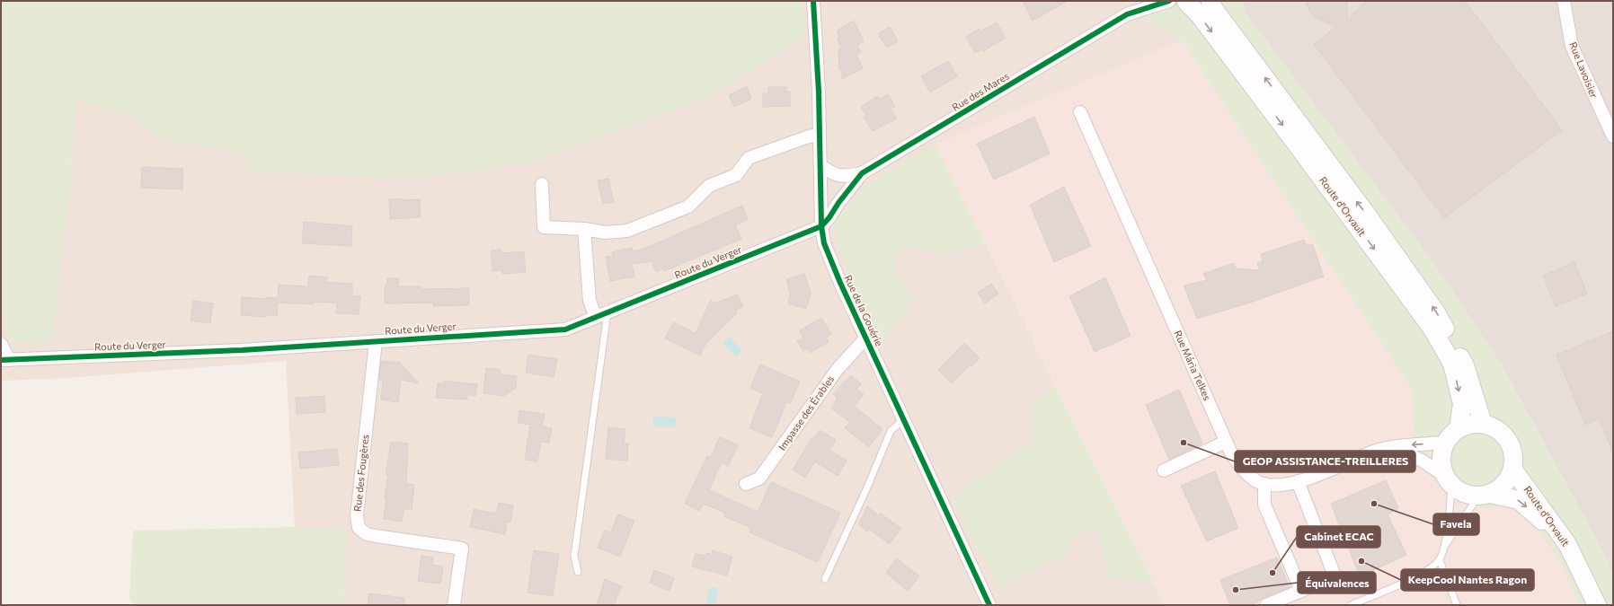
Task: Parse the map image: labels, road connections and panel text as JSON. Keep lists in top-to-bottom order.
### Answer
{
  "streets": {
    "street": [
      "Rue Lavoisier",
      "Rue des Mares",
      "Route d'Orvault",
      "Route du Verger",
      "Rue de la Gouérie",
      "Rue Mária Telkes",
      "Impasse des Érables",
      "Rue des Fougères"
    ]
  },
  "crossings": [
    ["Rue des Mares", "Route d'Orvault"],
    ["Rue des Mares", "Route du Verger"],
    ["Rue des Mares", "Rue de la Gouérie"],
    ["Route d'Orvault", "Rue Mária Telkes"],
    ["Route du Verger", "Rue de la Gouérie"],
    ["Route du Verger", "Rue des Fougères"],
    ["Rue de la Gouérie", "Impasse des Érables"]
  ],
  "places": [
    "GEOP ASSISTANCE-TREILLERES",
    "Favela",
    "KeepCool Nantes Ragon",
    "Cabinet ECAC",
    "Équivalences"
  ]
}
